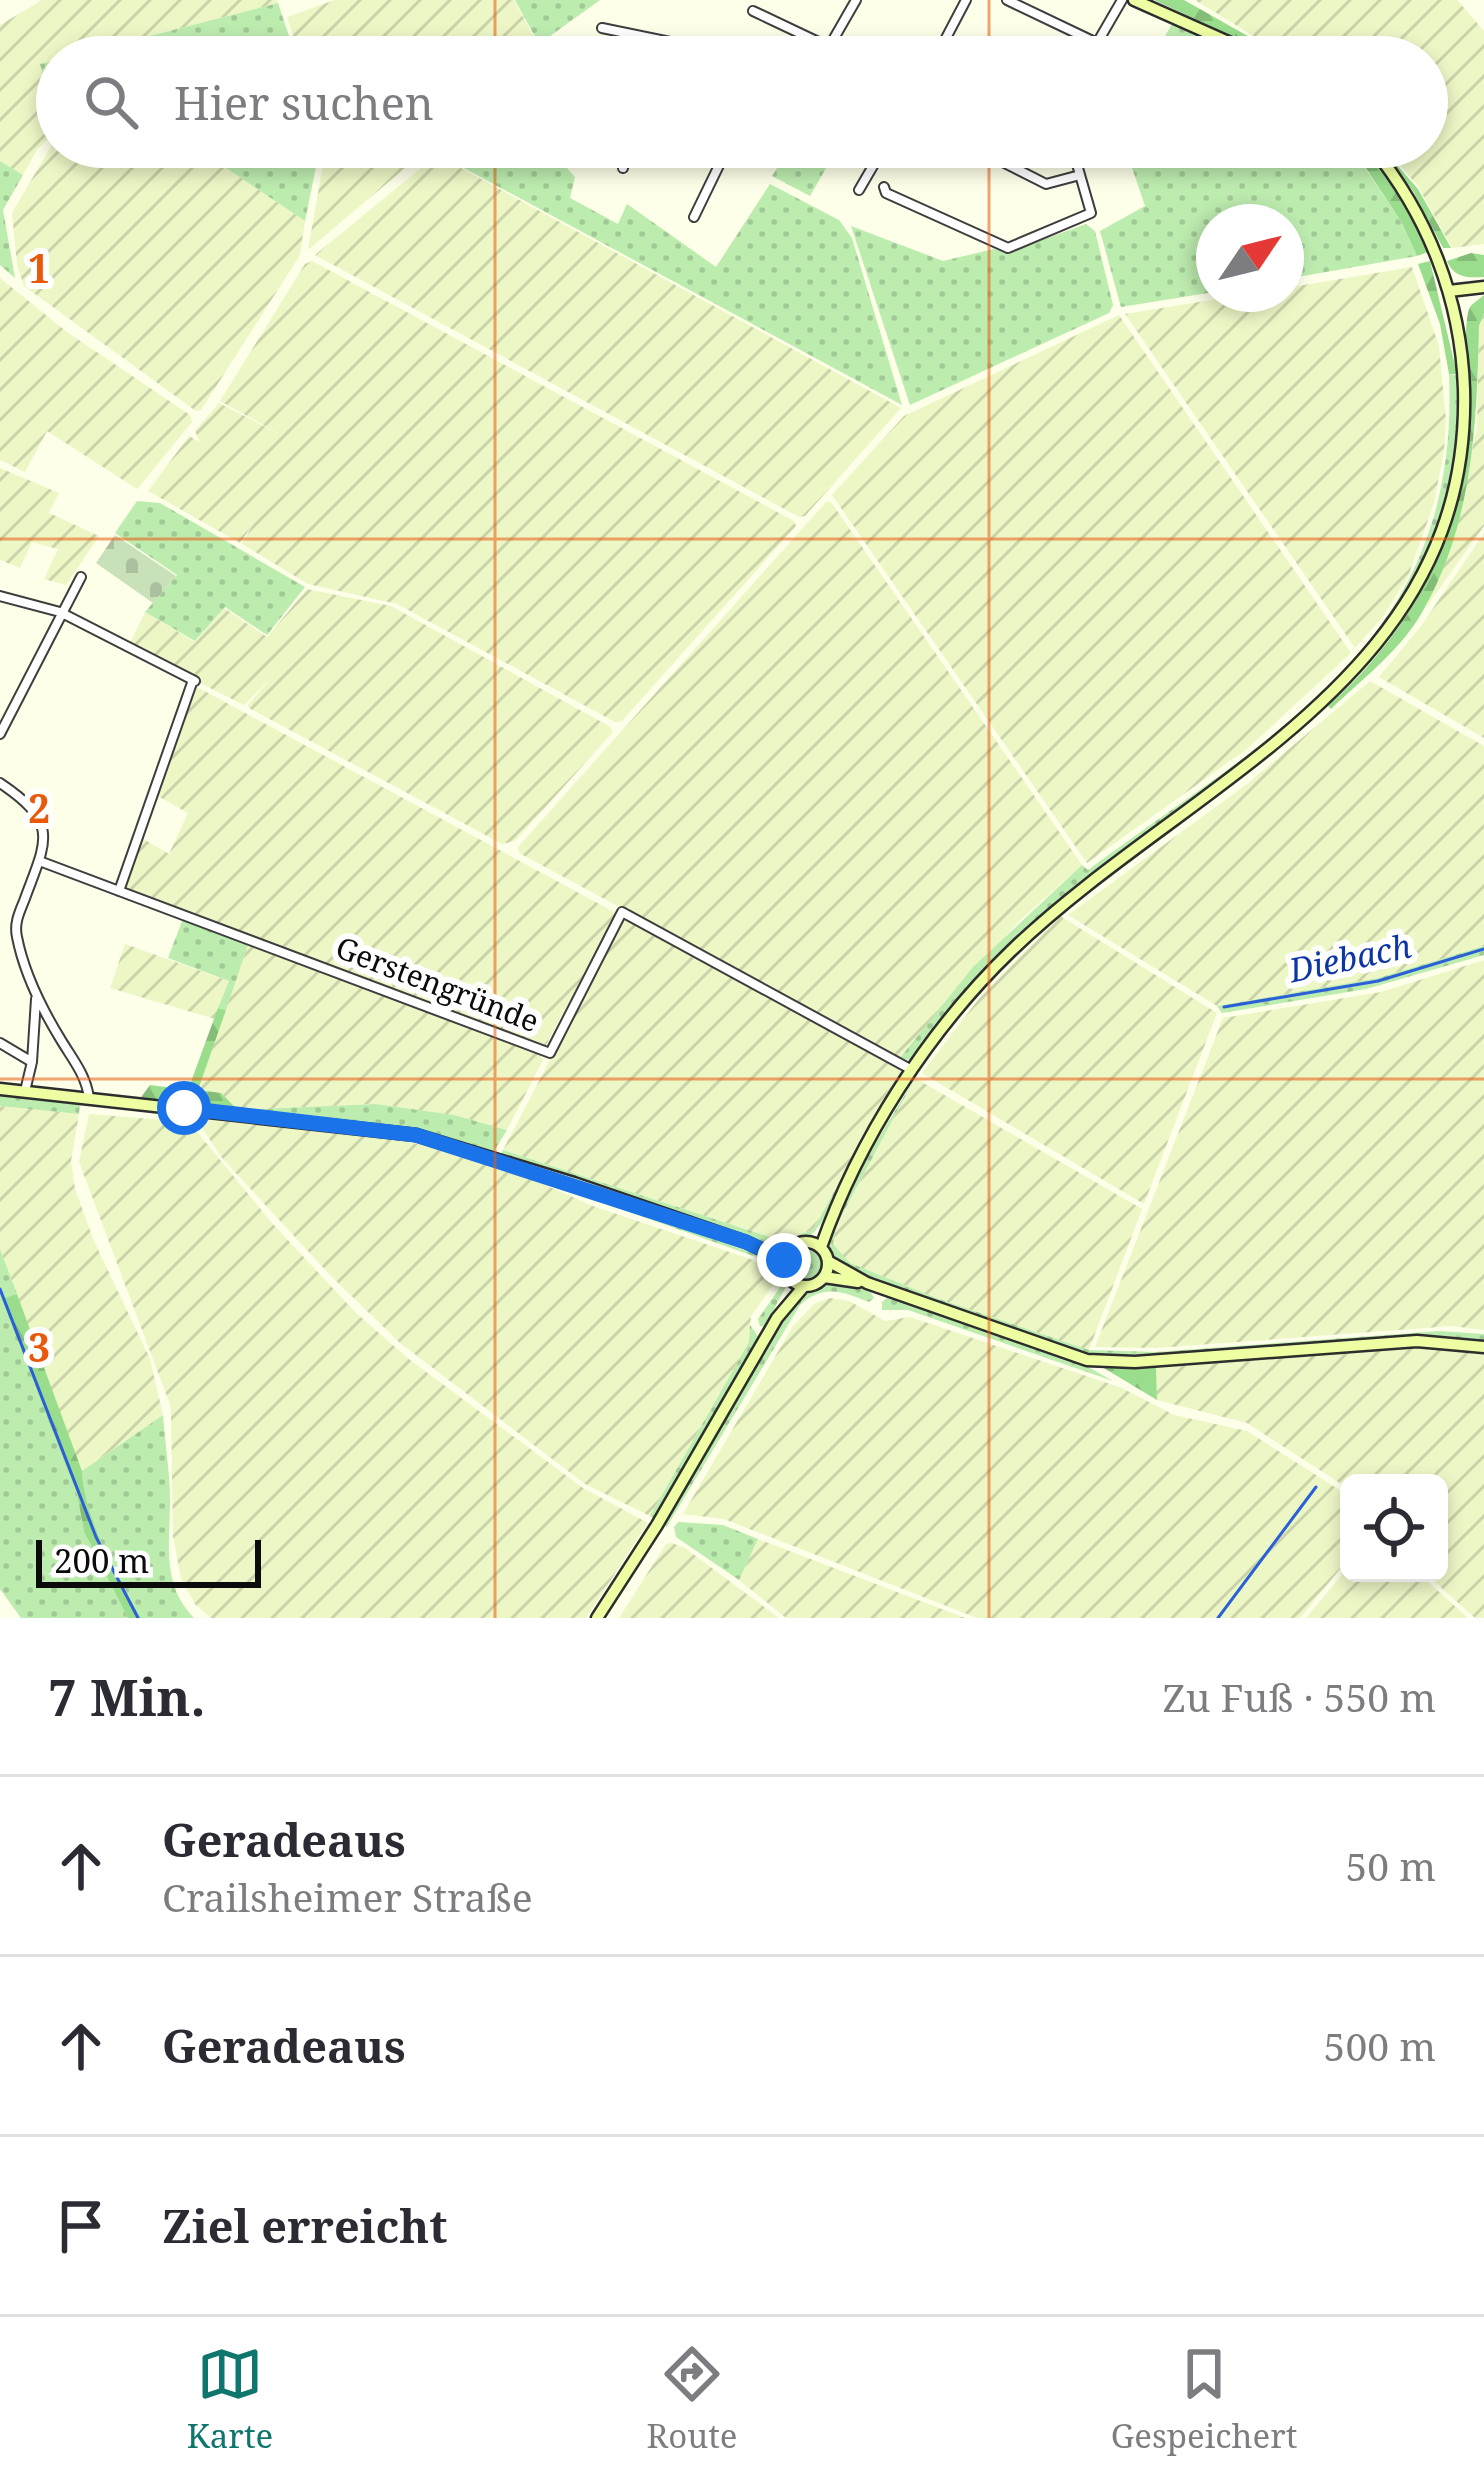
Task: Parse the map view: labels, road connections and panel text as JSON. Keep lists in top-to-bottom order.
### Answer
{
  "streets": {
    "street": ["Gerstengründe"]
  },
  "water": ["Diebach"],
  "scale_bar": "200 m",
  "north": "top right",
  "page": {
    "search": "Hier suchen",
    "scale": "200 m",
    "heading": ["7 Min.", "Zu Fuß · 550 m"],
    "list": [
      ["Geradeaus", "Crailsheimer Straße", "50 m"],
      ["Geradeaus", "500 m"],
      "Ziel erreicht"
    ],
    "nav": ["Karte", "Route", "Gespeichert"]
  },
  "grid": {
    "rows": ["1", "2", "3"]
  }
}
